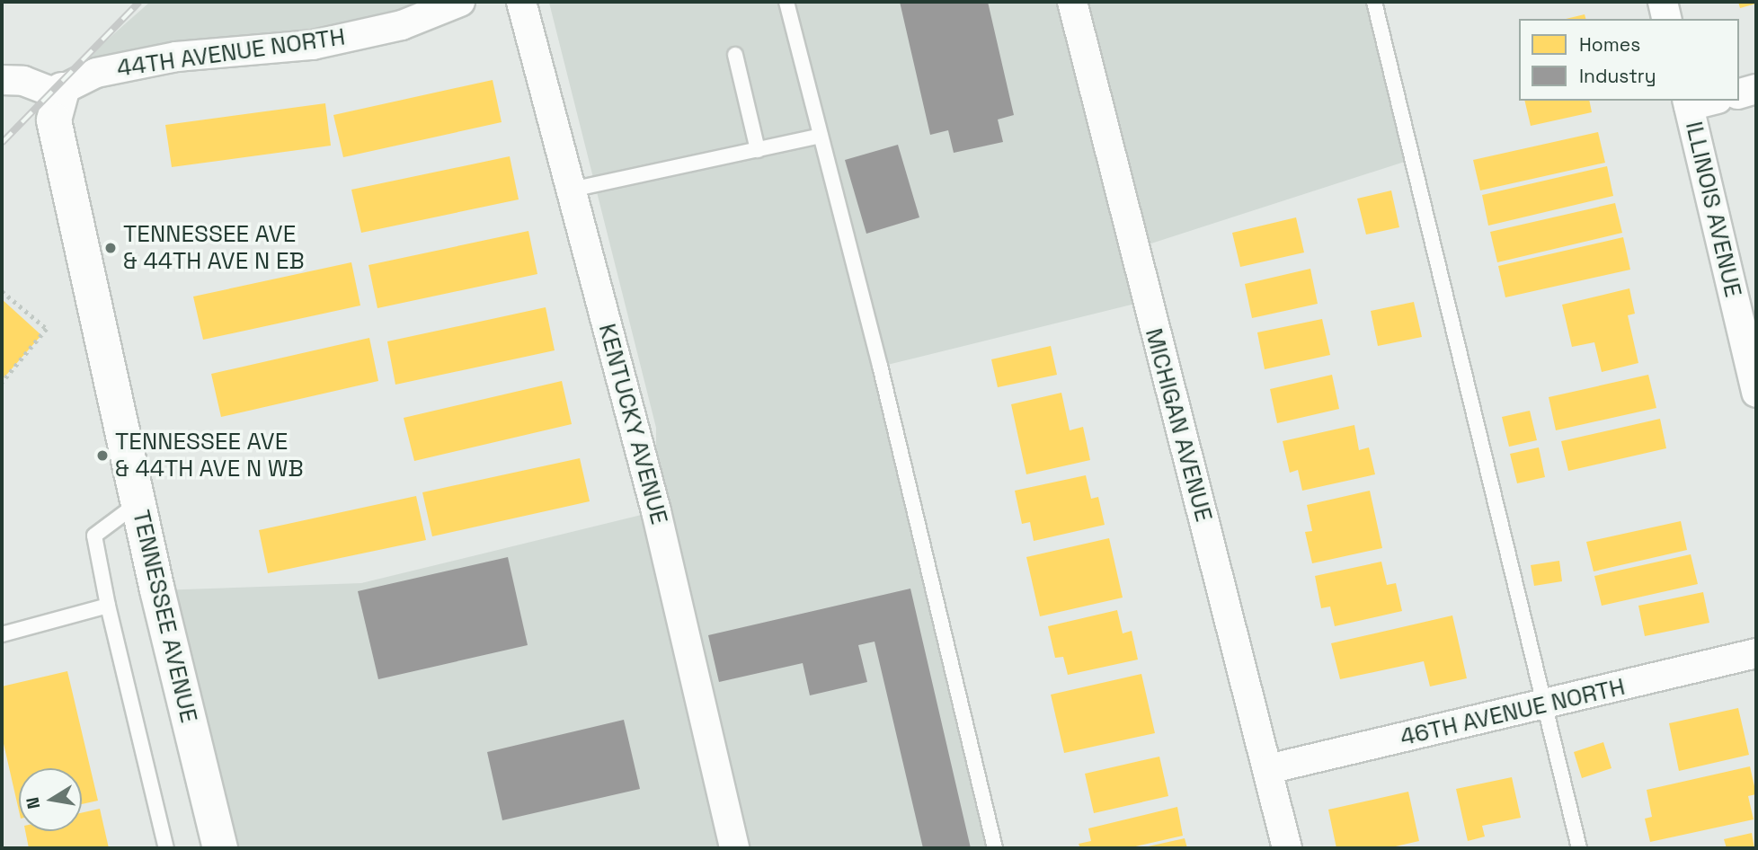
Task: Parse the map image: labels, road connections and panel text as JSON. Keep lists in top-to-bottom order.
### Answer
{
  "streets": {
    "street": [
      "44TH AVENUE NORTH",
      "ILLINOIS AVENUE",
      "KENTUCKY AVENUE",
      "MICHIGAN AVENUE",
      "TENNESSEE AVENUE",
      "46TH AVENUE NORTH"
    ]
  },
  "crossings": [
    ["44TH AVENUE NORTH", "TENNESSEE AVENUE"],
    ["MICHIGAN AVENUE", "46TH AVENUE NORTH"]
  ],
  "places": ["TENNESSEE AVE & 44TH AVE N EB", "TENNESSEE AVE & 44TH AVE N WB"],
  "legend": ["Homes", "Industry"],
  "north": "left"
}
